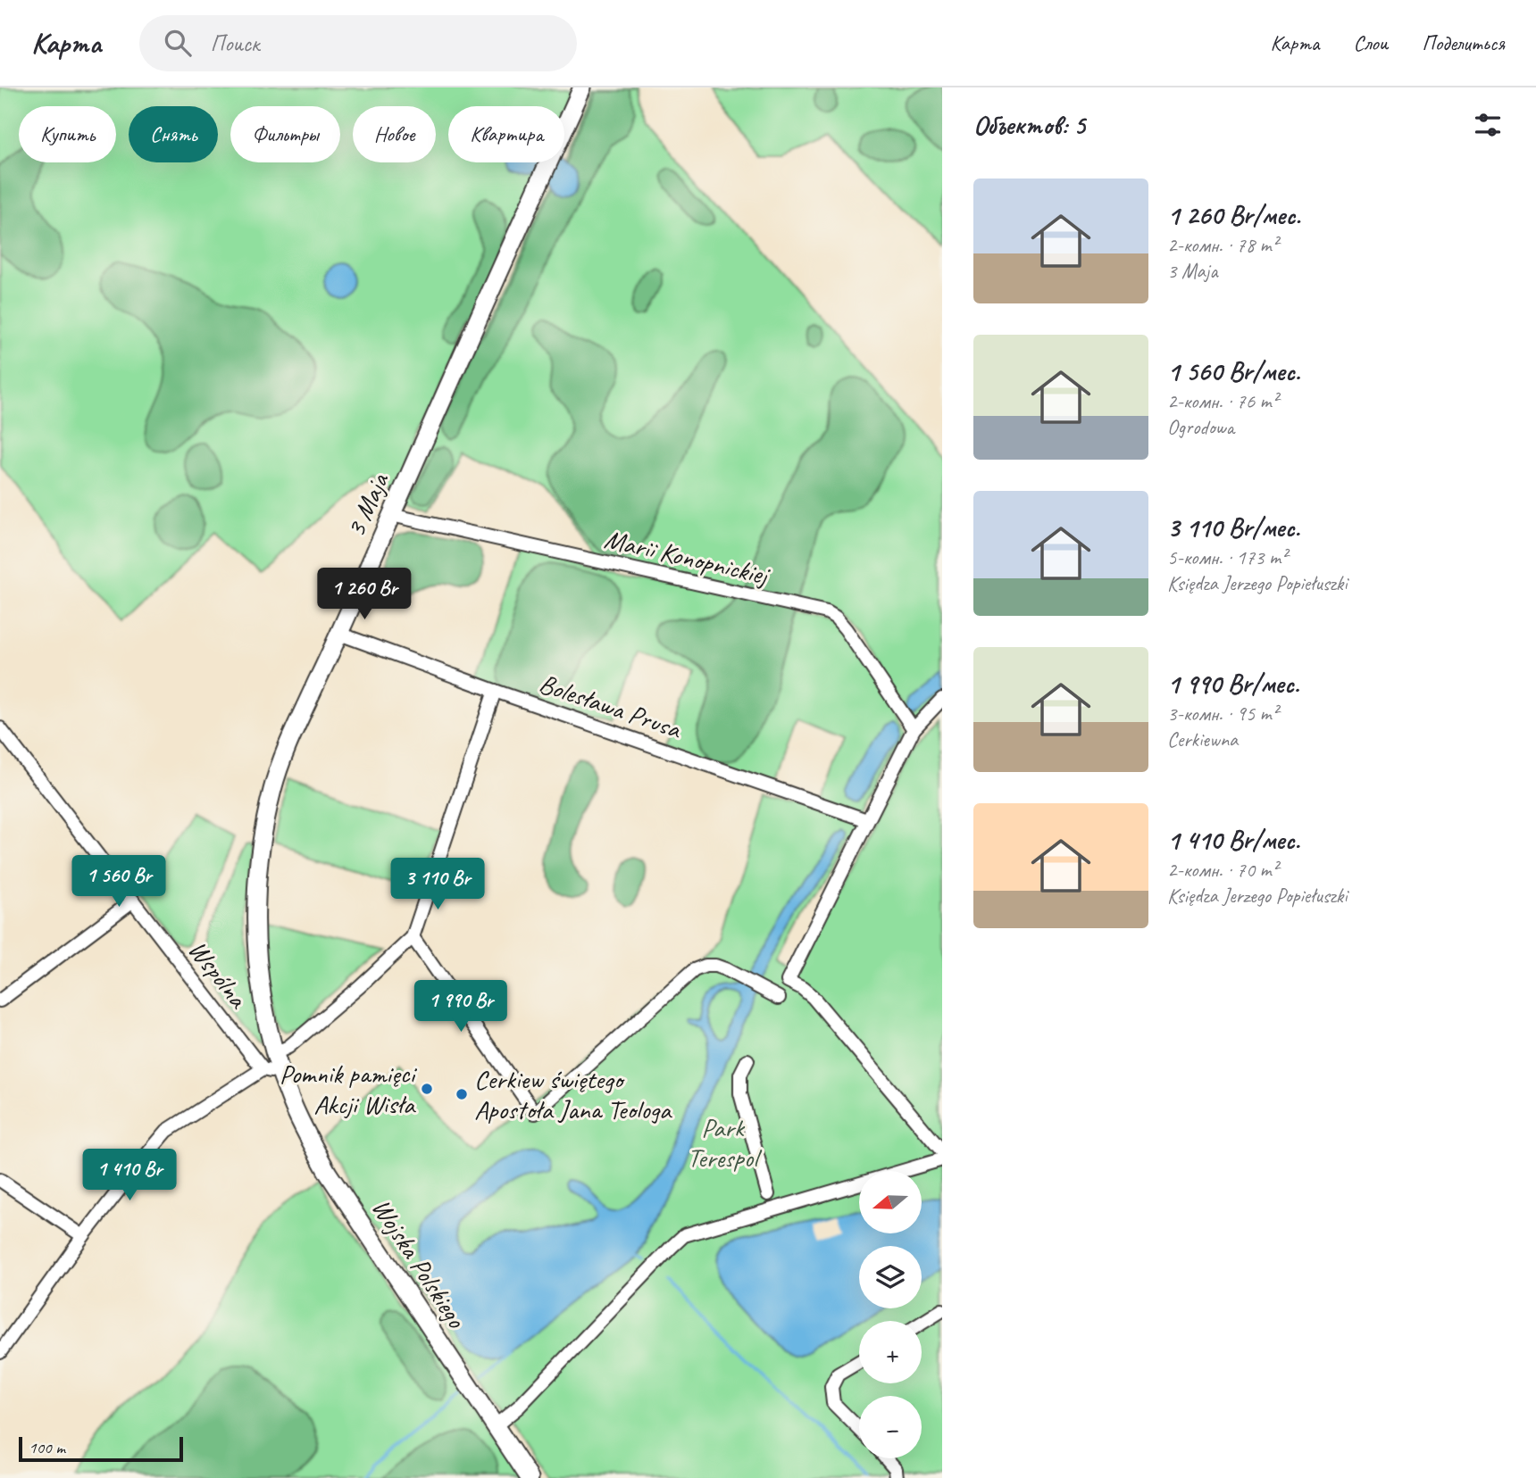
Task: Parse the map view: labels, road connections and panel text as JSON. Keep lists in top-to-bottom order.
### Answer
{
  "streets": {
    "street": [
      "3 Maja",
      "Marii Konopnickiej",
      "Bolesława Prusa",
      "Wspólna",
      "Wojska Polskiego"
    ]
  },
  "crossings": [
    ["3 Maja", "Marii Konopnickiej"],
    ["3 Maja", "Bolesława Prusa"],
    ["3 Maja", "Wspólna"],
    ["3 Maja", "Wojska Polskiego"],
    ["Wspólna", "Wojska Polskiego"]
  ],
  "parks": ["Park Terespol"],
  "places": ["Pomnik pamięci Akcji Wisła", "Cerkiew świętego Apostoła Jana Teologa"],
  "scale_bar": "100 m",
  "north": "left",
  "page": {
    "header": "Карта",
    "search": "Поиск",
    "nav": ["Карта", "Слои", "Поделиться"],
    "heading": "Объектов: 5",
    "chip": [
      "Купить",
      "Снять",
      "Фильтры",
      "Новое",
      "Квартира"
    ],
    "list": [
      {
        "name": "1 260 Br/мес.",
        "note": "2-комн. · 78 m² · 3 Maja"
      },
      {
        "name": "1 560 Br/мес.",
        "note": "2-комн. · 76 m² · Ogrodowa"
      },
      {
        "name": "3 110 Br/мес.",
        "note": "5-комн. · 173 m² · Księdza Jerzego Popiełuszki"
      },
      {
        "name": "1 990 Br/мес.",
        "note": "3-комн. · 95 m² · Cerkiewna"
      },
      {
        "name": "1 410 Br/мес.",
        "note": "2-комн. · 70 m² · Księdza Jerzego Popiełuszki"
      }
    ],
    "price": [
      "1 260 Br",
      "1 560 Br",
      "3 110 Br",
      "1 990 Br",
      "1 410 Br"
    ],
    "map_buttons": ["+", "−"],
    "scale": "100 m"
  }
}
